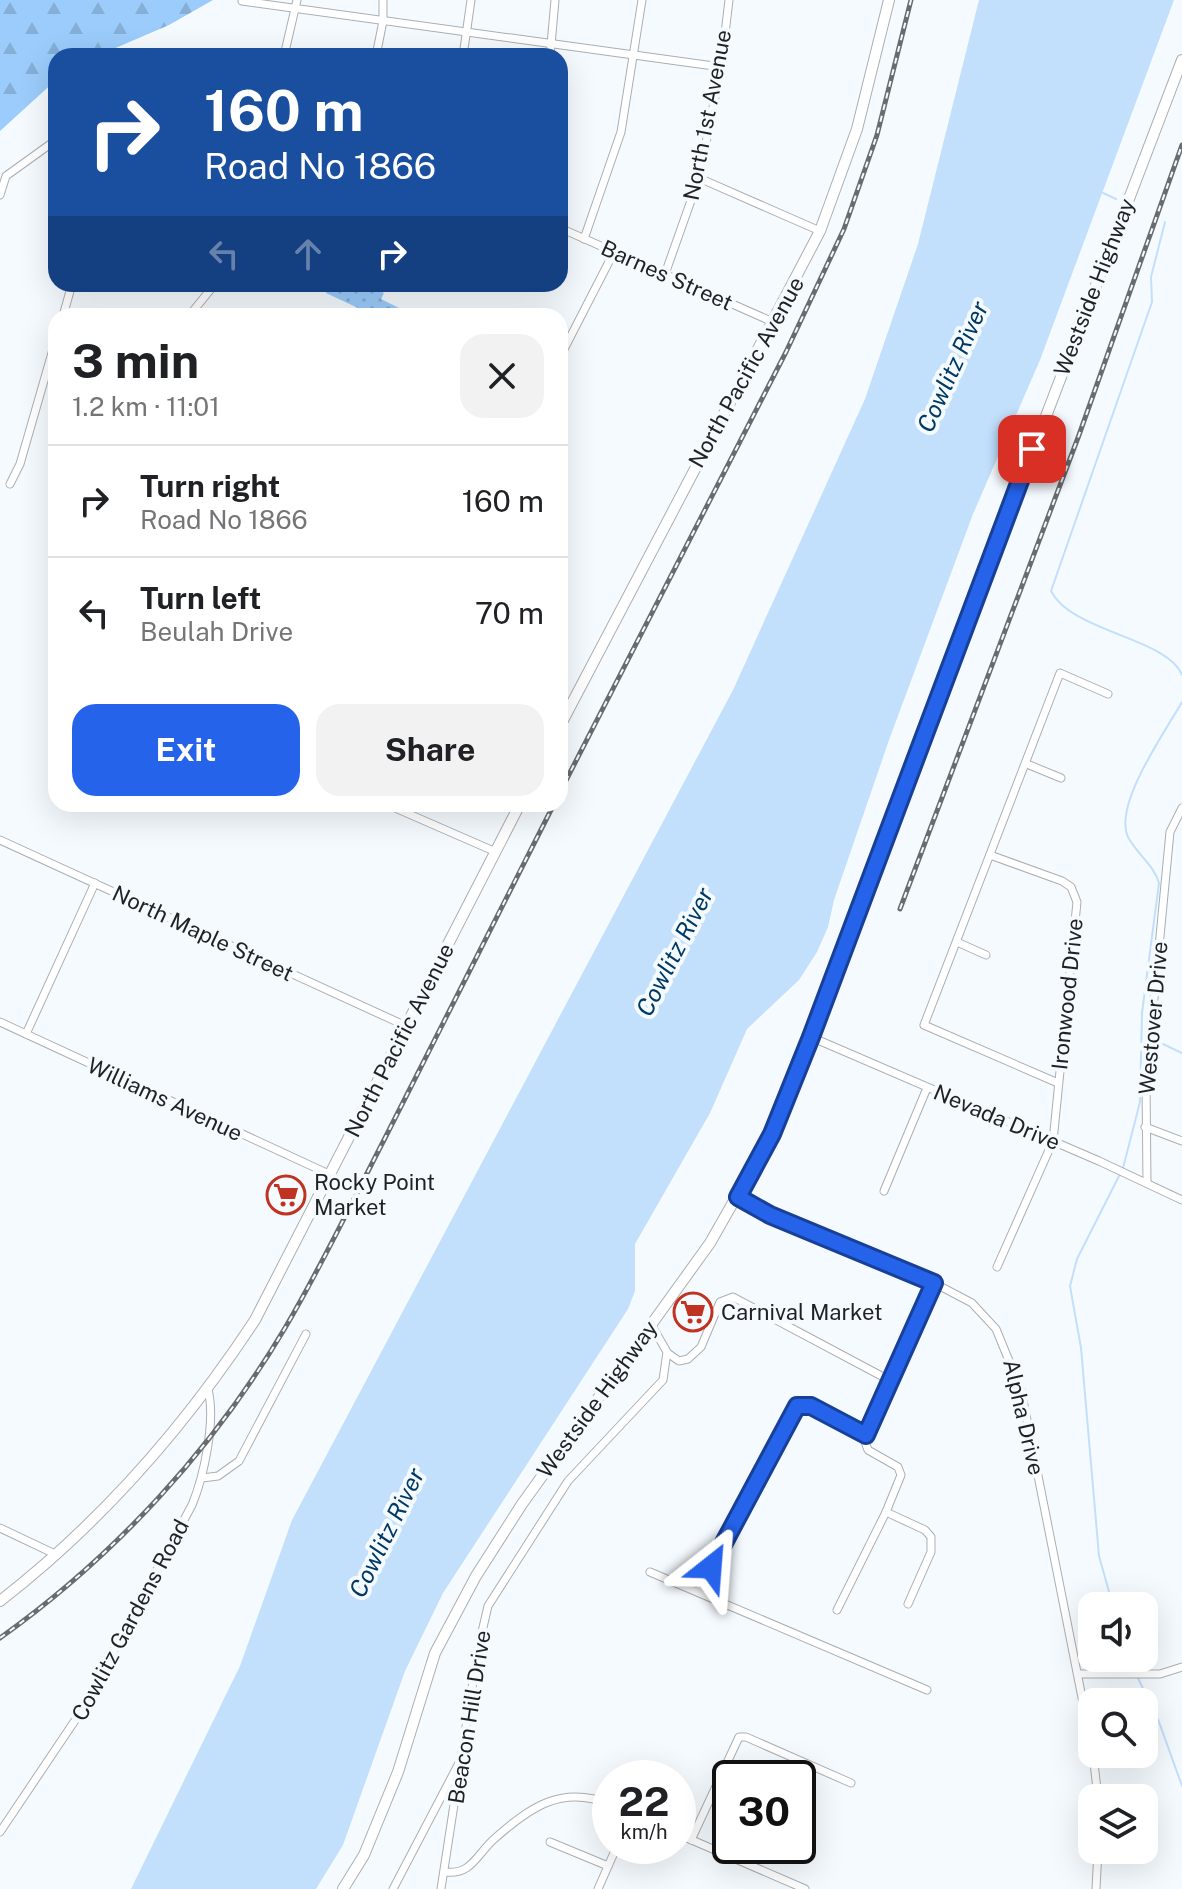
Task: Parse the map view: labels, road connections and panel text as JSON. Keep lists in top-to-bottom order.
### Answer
{
  "streets": {
    "main road": ["Westside Highway", "North Pacific Avenue"],
    "street": [
      "North 1st Avenue",
      "Barnes Street",
      "North Maple Street",
      "Ironwood Drive",
      "Westover Drive",
      "Williams Avenue",
      "Nevada Drive",
      "Alpha Drive",
      "Cowlitz Gardens Road",
      "Beacon Hill Drive"
    ]
  },
  "crossings": [
    ["North 1st Avenue", "Barnes Street"],
    ["Barnes Street", "North Pacific Avenue"],
    ["Westside Highway", "Nevada Drive"],
    ["Westside Highway", "Alpha Drive"],
    ["North Pacific Avenue", "North Maple Street"],
    ["North Pacific Avenue", "Williams Avenue"],
    ["North Pacific Avenue", "Cowlitz Gardens Road"],
    ["Ironwood Drive", "Nevada Drive"],
    ["Westover Drive", "Nevada Drive"]
  ],
  "water": ["Cowlitz River"],
  "places": {
    "supermarket": ["Rocky Point Market", "Carnival Market"]
  },
  "page": {
    "turn": ["160 m", "Road No 1866"],
    "heading": ["3 min", "1.2 km · 11:01"],
    "list": [
      {
        "name": "Turn right",
        "note": "Road No 1866",
        "value": "160 m"
      },
      {
        "name": "Turn left",
        "note": "Beulah Drive",
        "value": "70 m"
      }
    ],
    "buttons": ["Exit", "Share"],
    "speed": "22 km/h",
    "limit": "30"
  }
}
